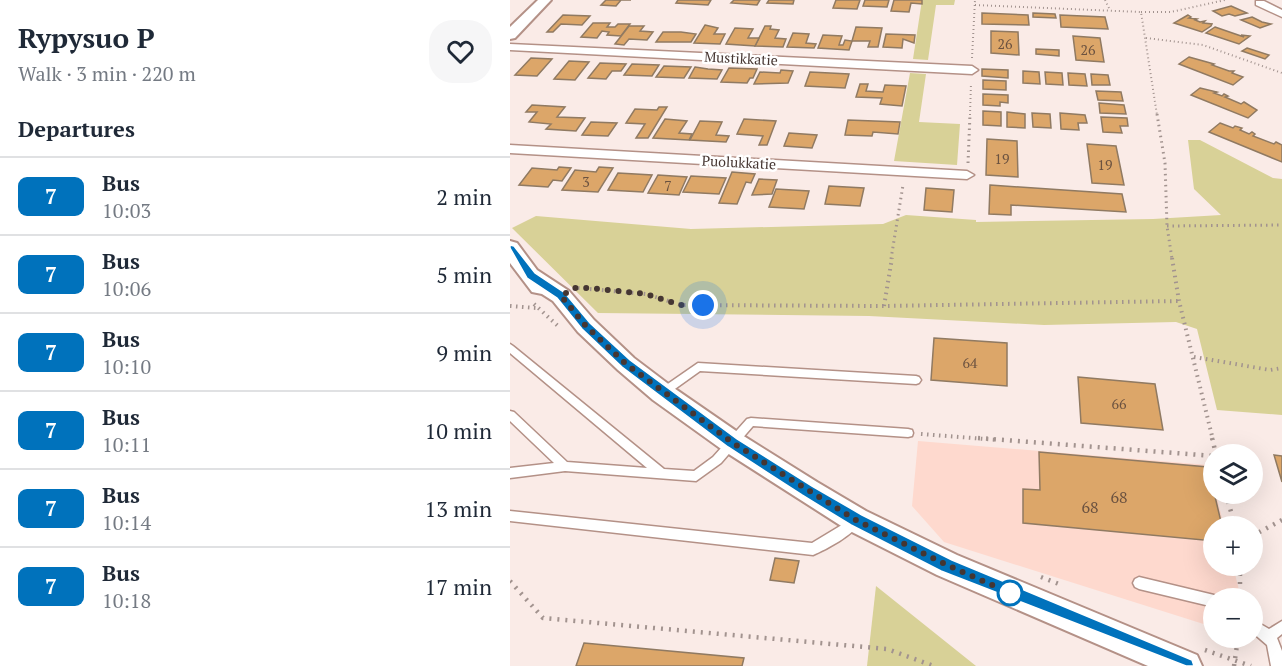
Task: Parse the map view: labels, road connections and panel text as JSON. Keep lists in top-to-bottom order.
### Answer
{
  "streets": {
    "street": ["Mustikkatie", "Puolukkatie"]
  },
  "lines": ["bus line 7"],
  "house_numbers": [
    "26",
    "26",
    "19",
    "19",
    "3",
    "7",
    "64",
    "66",
    "68",
    "68"
  ],
  "page": {
    "heading": [
      ["Rypysuo P", "Walk · 3 min · 220 m"],
      "Departures"
    ],
    "list": [
      {
        "mark": "7",
        "name": "Bus",
        "note": "10:03",
        "value": "2 min"
      },
      {
        "mark": "7",
        "name": "Bus",
        "note": "10:06",
        "value": "5 min"
      },
      {
        "mark": "7",
        "name": "Bus",
        "note": "10:10",
        "value": "9 min"
      },
      {
        "mark": "7",
        "name": "Bus",
        "note": "10:11",
        "value": "10 min"
      },
      {
        "mark": "7",
        "name": "Bus",
        "note": "10:14",
        "value": "13 min"
      },
      {
        "mark": "7",
        "name": "Bus",
        "note": "10:18",
        "value": "17 min"
      }
    ],
    "map_buttons": ["+", "−"]
  }
}
